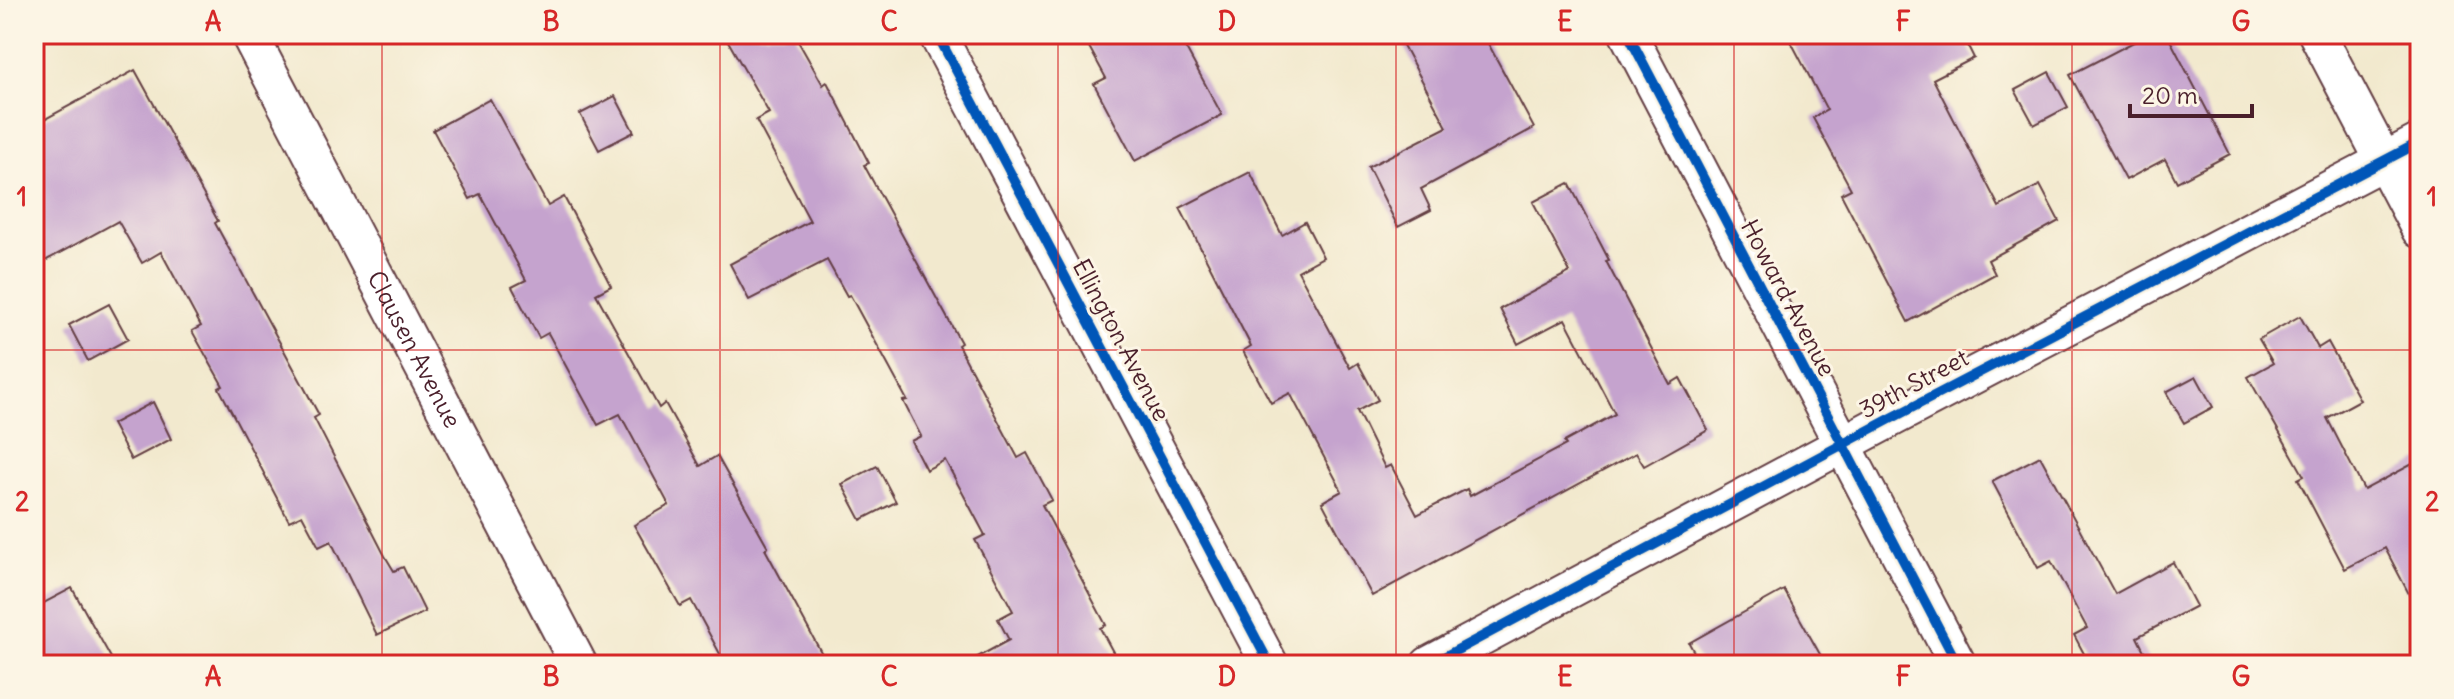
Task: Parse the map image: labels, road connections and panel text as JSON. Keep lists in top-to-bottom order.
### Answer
{
  "streets": {
    "street": [
      "Howard Avenue",
      "Ellington Avenue",
      "Clausen Avenue",
      "39th Street"
    ]
  },
  "crossings": [
    ["Howard Avenue", "39th Street"]
  ],
  "scale_bar": "20 m",
  "grid": {
    "columns": [
      "A",
      "B",
      "C",
      "D",
      "E",
      "F",
      "G"
    ],
    "rows": ["1", "2"]
  }
}
